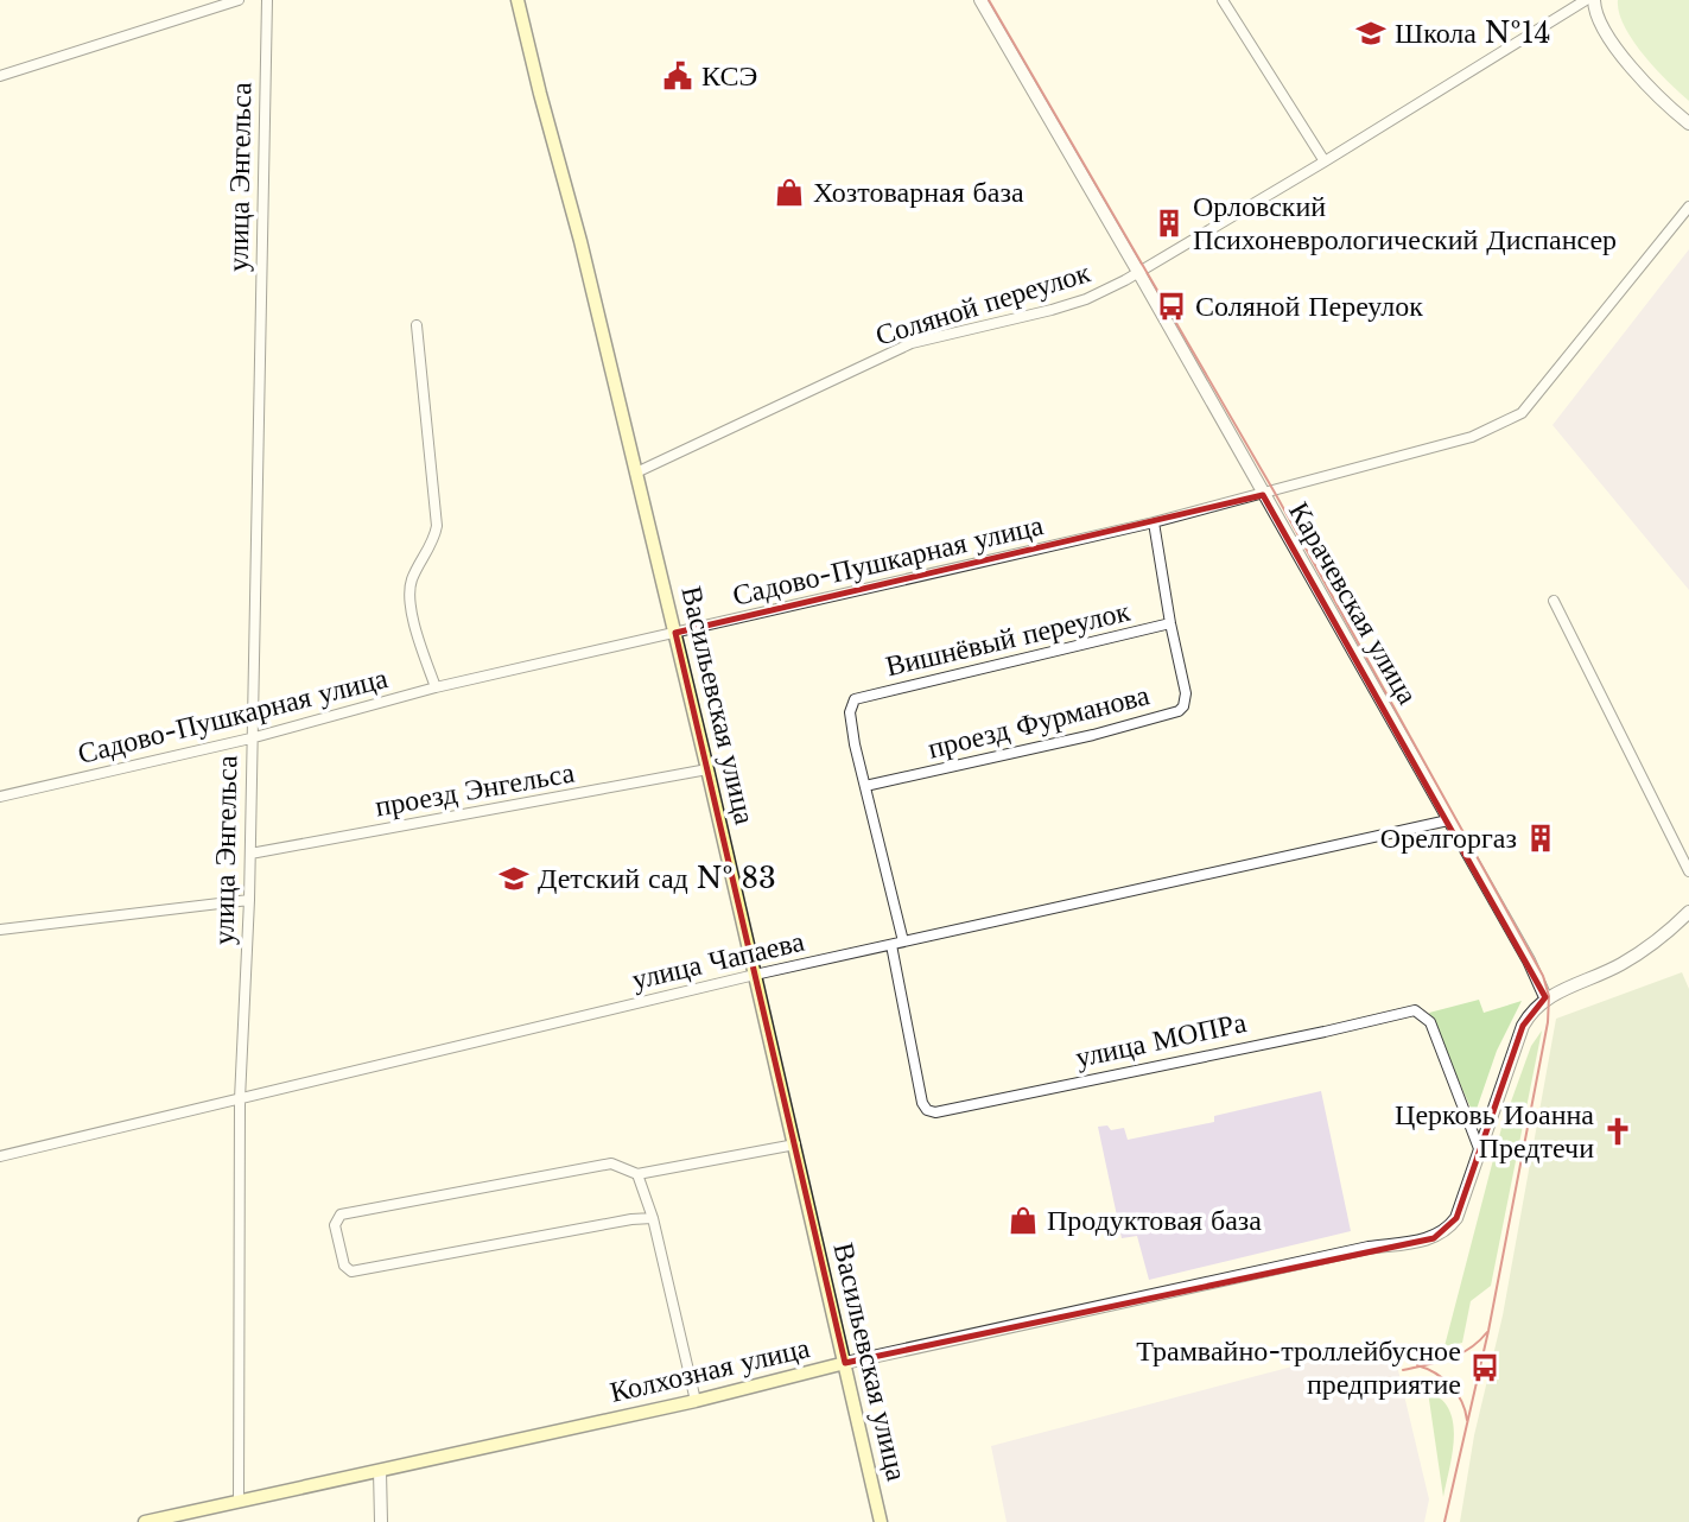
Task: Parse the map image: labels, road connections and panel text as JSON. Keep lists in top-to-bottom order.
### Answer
{
  "streets": {
    "main road": ["Васильевская улица", "Колхозная улица"],
    "street": [
      "улица Энгельса",
      "Соляной переулок",
      "Садово-Пушкарная улица",
      "Карачевская улица",
      "Вишнёвый переулок",
      "проезд Фурманова",
      "проезд Энгельса",
      "улица Чапаева",
      "улица МОПРа"
    ]
  },
  "crossings": [
    ["улица Энгельса", "Садово-Пушкарная улица"],
    ["улица Энгельса", "проезд Энгельса"],
    ["улица Энгельса", "улица Чапаева"],
    ["улица Энгельса", "Колхозная улица"],
    ["Соляной переулок", "Карачевская улица"],
    ["Соляной переулок", "Васильевская улица"],
    ["Садово-Пушкарная улица", "Карачевская улица"],
    ["Садово-Пушкарная улица", "Васильевская улица"],
    ["Садово-Пушкарная улица", "проезд Фурманова"],
    ["Карачевская улица", "улица Чапаева"],
    ["Вишнёвый переулок", "проезд Фурманова"],
    ["Васильевская улица", "проезд Энгельса"],
    ["Васильевская улица", "улица Чапаева"],
    ["Васильевская улица", "Колхозная улица"],
    ["улица Чапаева", "улица МОПРа"],
    ["улица МОПРа", "Колхозная улица"]
  ],
  "places": {
    "school or university": ["Школа №14", "Детский сад № 83"],
    "public building": ["КСЭ"],
    "shop": ["Хозтоварная база", "Продуктовая база"],
    "building": ["Орловский Психоневрологический Диспансер", "Орелгоргаз"],
    "bus stop": ["Соляной Переулок", "Трамвайно-троллейбусное предприятие"],
    "church": ["Церковь Иоанна Предтечи"]
  }
}
